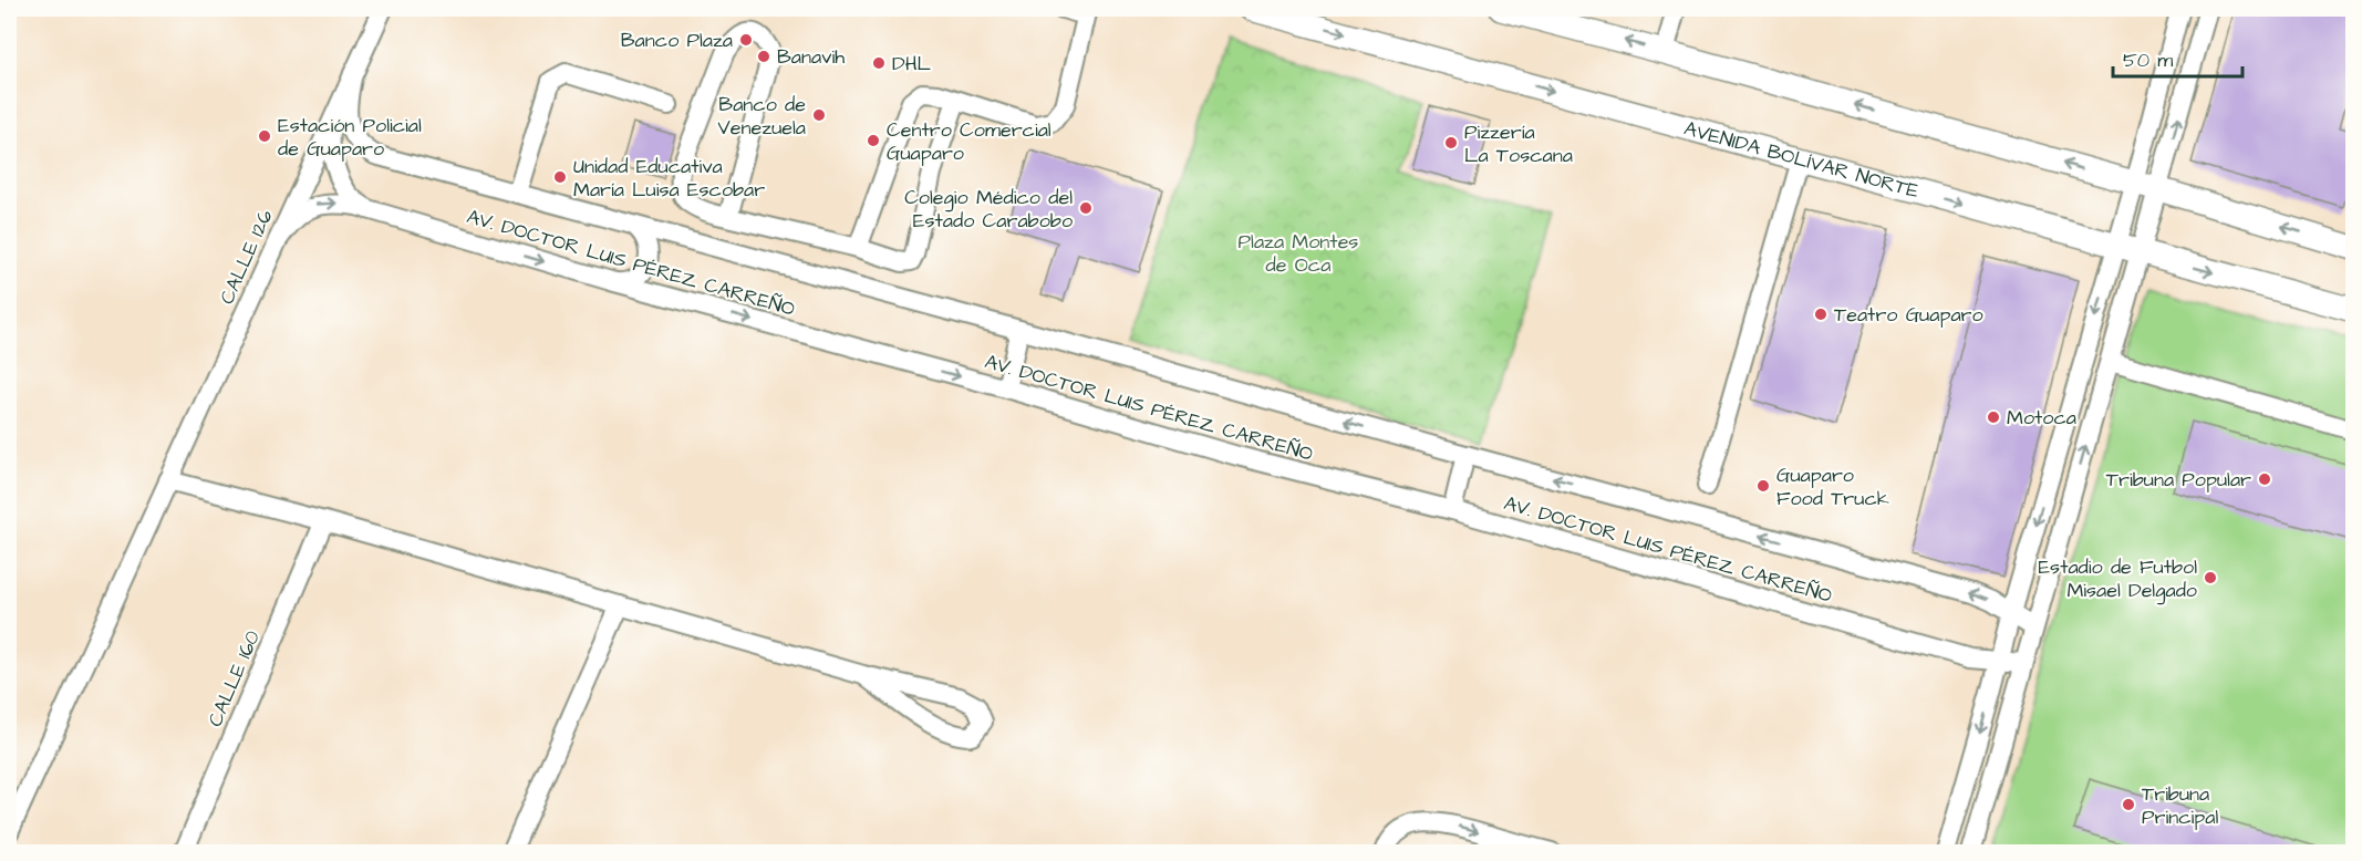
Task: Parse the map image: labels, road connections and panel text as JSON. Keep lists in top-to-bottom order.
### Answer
{
  "streets": {
    "main road": ["AVENIDA BOLÍVAR NORTE"],
    "street": ["CALLE 126", "AV. DOCTOR LUIS PÉREZ CARREÑO", "CALLE 160"]
  },
  "crossings": [
    ["CALLE 126", "AV. DOCTOR LUIS PÉREZ CARREÑO"]
  ],
  "parks": ["Plaza Montes de Oca"],
  "places": [
    "Banco Plaza",
    "Banavih",
    "DHL",
    "Banco de Venezuela",
    "Estación Policial de Guaparo",
    "Centro Comercial Guaparo",
    "Pizzería La Toscana",
    "Unidad Educativa María Luisa Escobar",
    "Colegio Médico del Estado Carabobo",
    "Teatro Guaparo",
    "Motoca",
    "Tribuna Popular",
    "Guaparo Food Truck",
    "Estadio de Futbol Misael Delgado",
    "Tribuna Principal"
  ],
  "scale_bar": "50 m"
}
